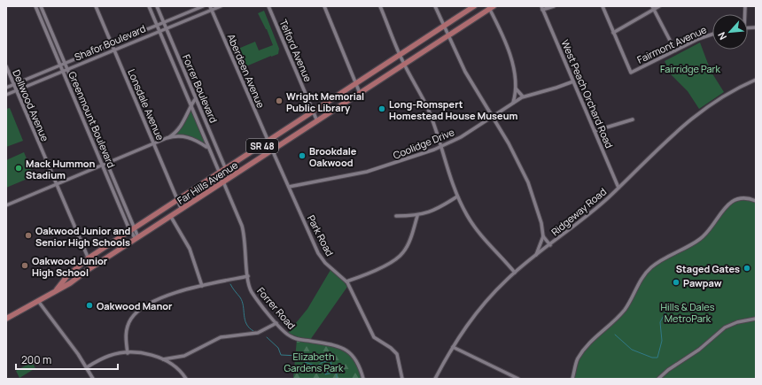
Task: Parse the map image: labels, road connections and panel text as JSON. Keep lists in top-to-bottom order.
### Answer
{
  "streets": {
    "main road": ["SR 48", "Far Hills Avenue"],
    "street": [
      "Shafor Boulevard",
      "Fairmont Avenue",
      "Telford Avenue",
      "Aberdeen Avenue",
      "Forrer Boulevard",
      "West Peach Orchard Road",
      "Lonsdale Avenue",
      "Dellwood Avenue",
      "Greenmount Boulevard",
      "Coolidge Drive",
      "Ridgeway Road",
      "Park Road",
      "Forrer Road"
    ]
  },
  "crossings": [
    ["Shafor Boulevard", "Aberdeen Avenue"],
    ["Shafor Boulevard", "Forrer Boulevard"],
    ["Shafor Boulevard", "Lonsdale Avenue"],
    ["Shafor Boulevard", "Dellwood Avenue"],
    ["Shafor Boulevard", "Greenmount Boulevard"],
    ["Telford Avenue", "Far Hills Avenue"],
    ["Aberdeen Avenue", "Far Hills Avenue"],
    ["Aberdeen Avenue", "Park Road"],
    ["Forrer Boulevard", "Far Hills Avenue"],
    ["Forrer Boulevard", "Forrer Road"],
    ["West Peach Orchard Road", "Coolidge Drive"],
    ["West Peach Orchard Road", "Ridgeway Road"],
    ["Lonsdale Avenue", "Far Hills Avenue"],
    ["Dellwood Avenue", "Far Hills Avenue"],
    ["Greenmount Boulevard", "Far Hills Avenue"],
    ["Coolidge Drive", "Park Road"],
    ["Far Hills Avenue", "Park Road"],
    ["Far Hills Avenue", "Forrer Road"]
  ],
  "parks": ["Fairridge Park", "Hills & Dales MetroPark", "Elizabeth Gardens Park"],
  "places": [
    "Wright Memorial Public Library",
    "Long-Romspert Homestead House Museum",
    "Brookdale Oakwood",
    "Mack Hummon Stadium",
    "Oakwood Junior and Senior High Schools",
    "Oakwood Junior High School",
    "Staged Gates",
    "Pawpaw",
    "Oakwood Manor"
  ],
  "scale_bar": "200 m",
  "north": "bottom left"
}
